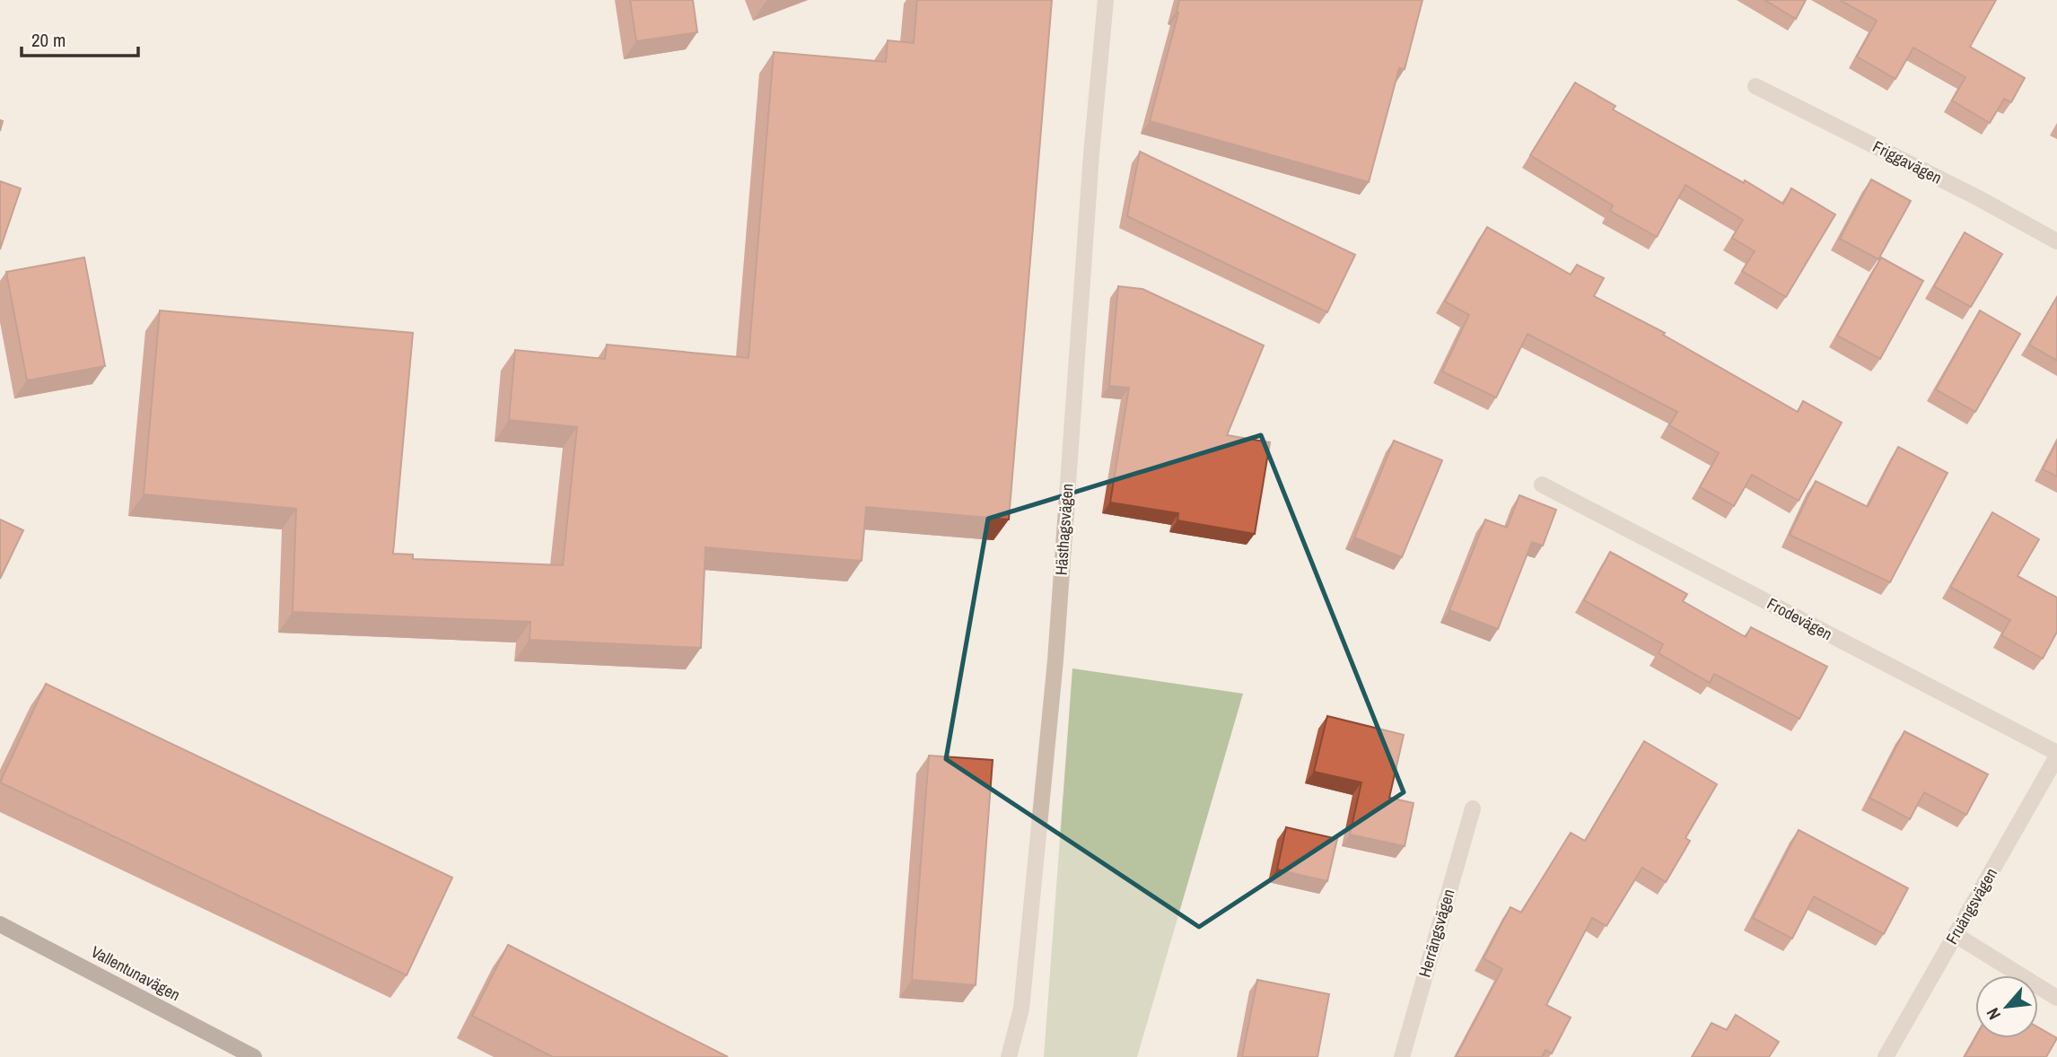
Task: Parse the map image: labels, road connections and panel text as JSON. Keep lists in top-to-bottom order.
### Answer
{
  "streets": {
    "main road": ["Vallentunavägen"],
    "street": [
      "Friggavägen",
      "Hästhagsvägen",
      "Frodevägen",
      "Fruängsvägen",
      "Herrängsvägen"
    ]
  },
  "crossings": [
    ["Frodevägen", "Fruängsvägen"]
  ],
  "scale_bar": "20 m",
  "north": "bottom left"
}
